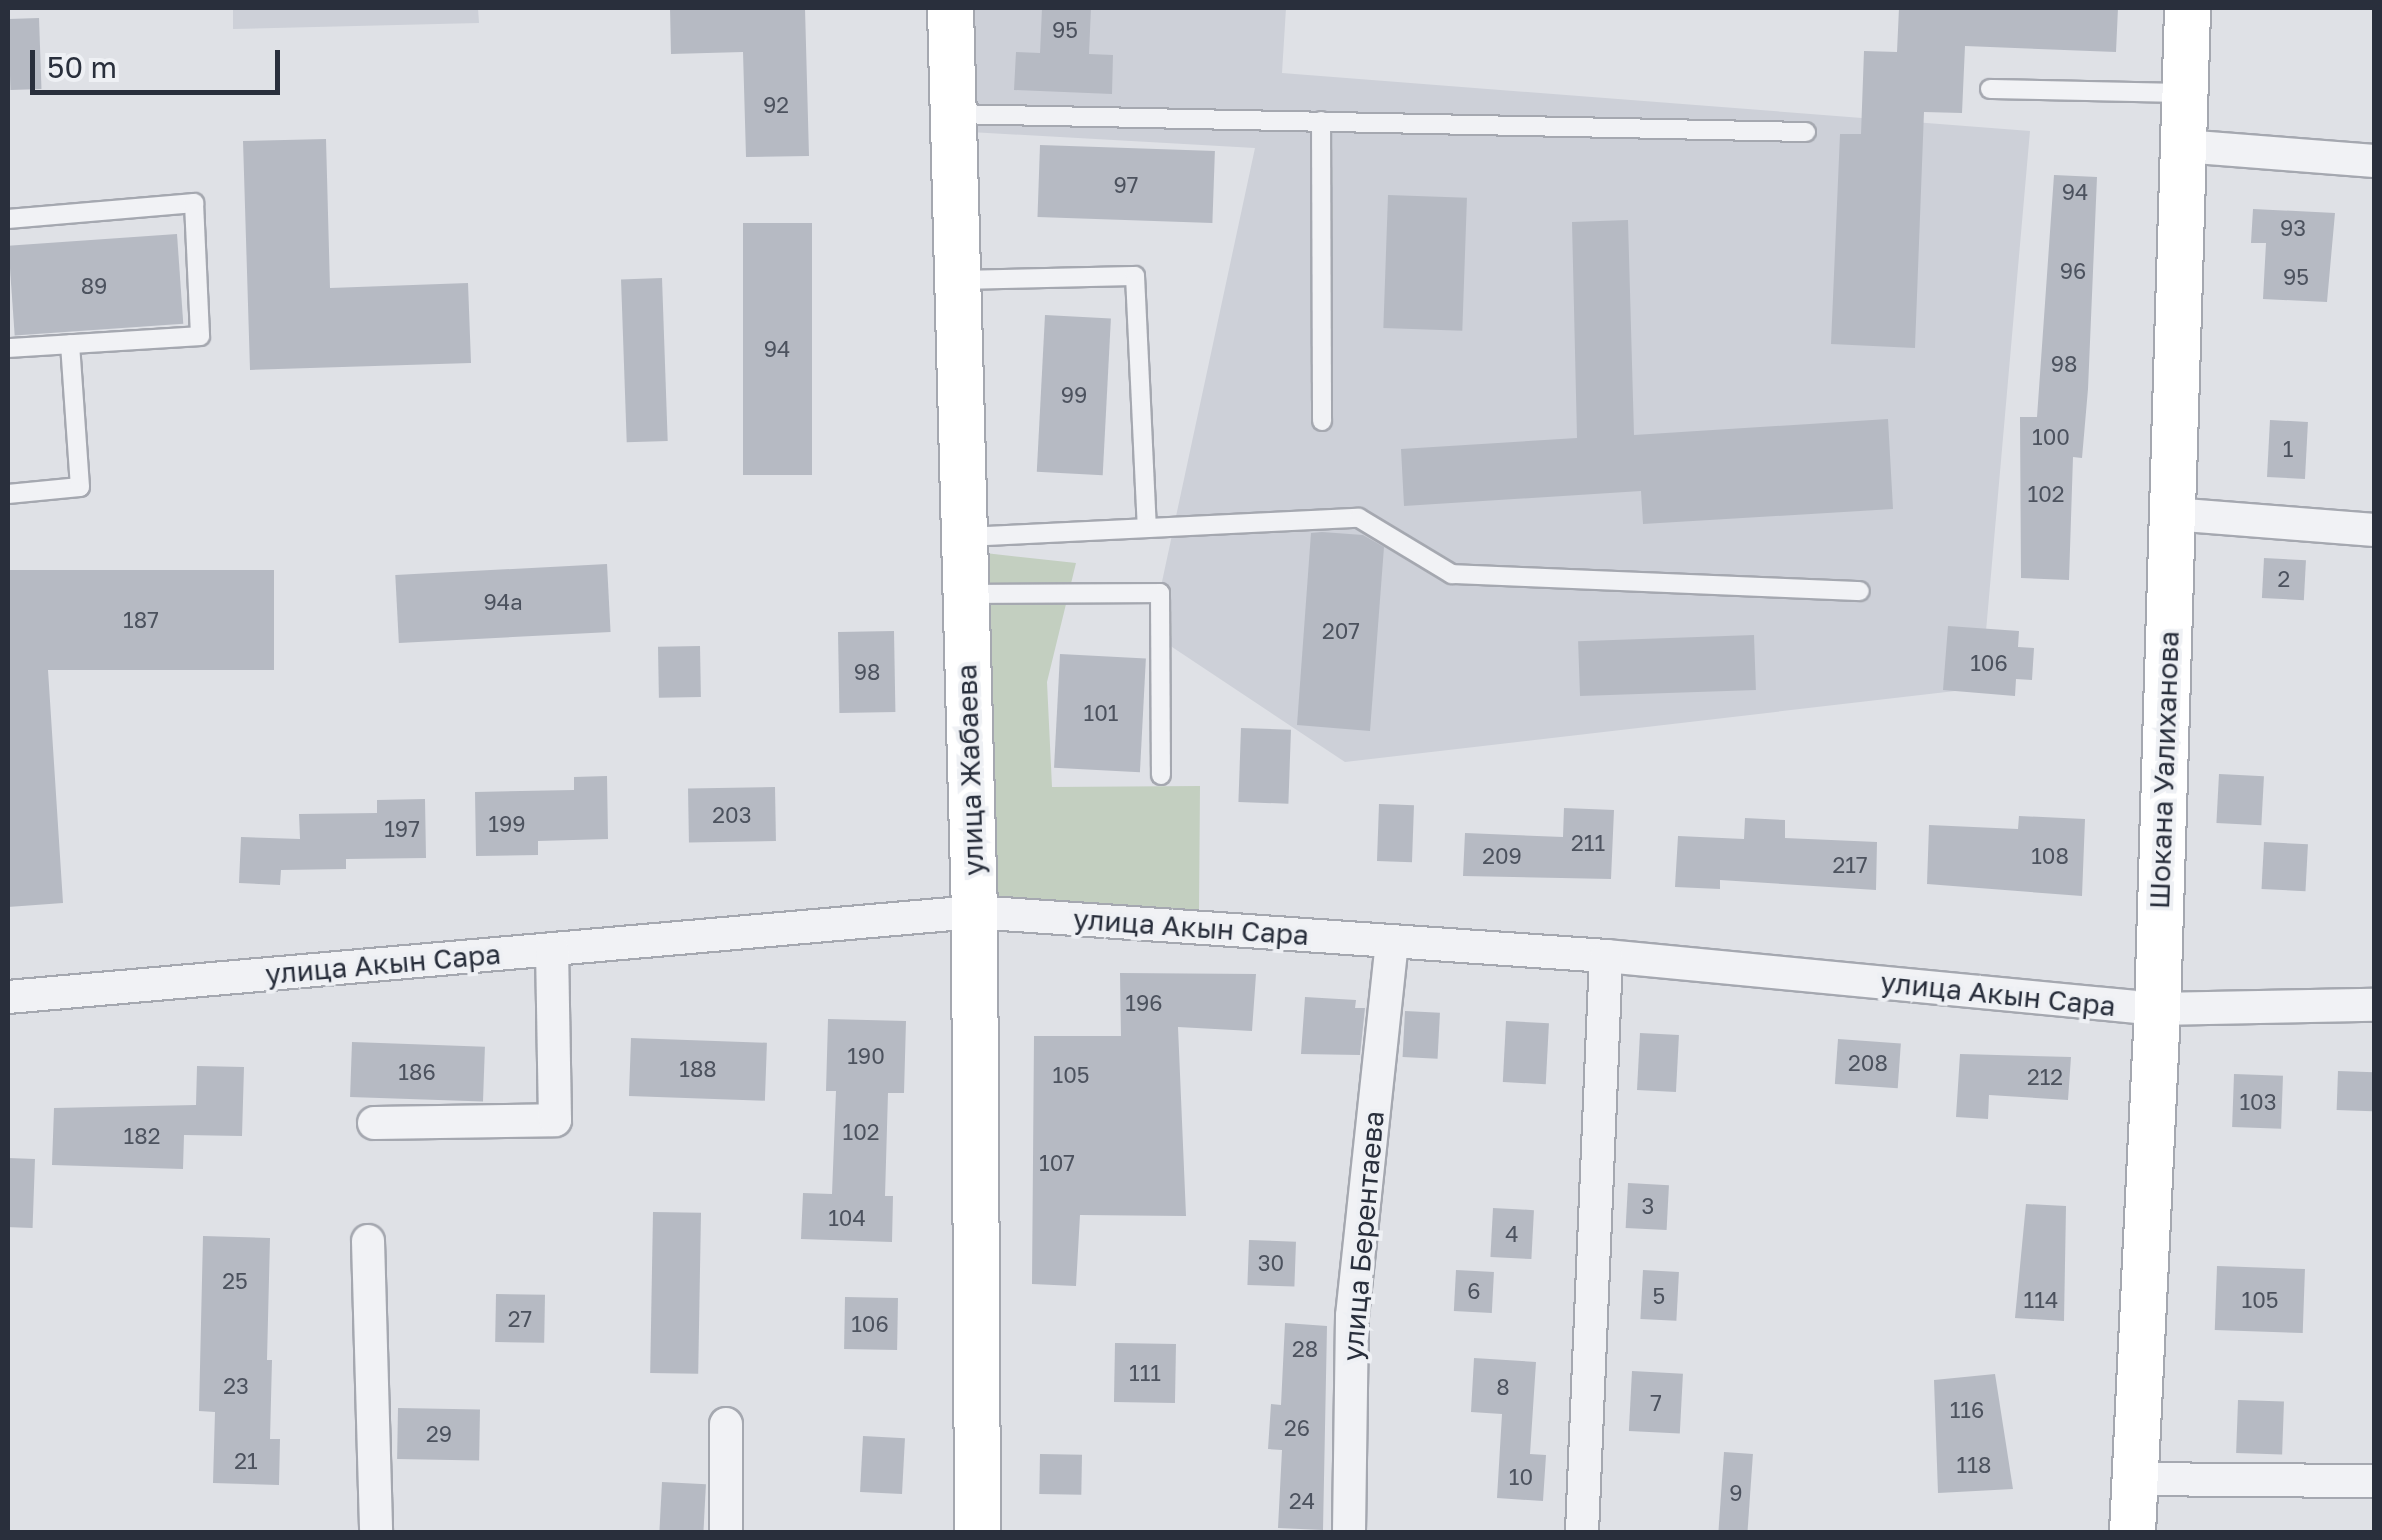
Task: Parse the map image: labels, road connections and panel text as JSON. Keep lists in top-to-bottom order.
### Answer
{
  "streets": {
    "street": [
      "улица Жабаева",
      "Шокана Уалиханова",
      "улица Акын Сара",
      "улица Берентаева"
    ]
  },
  "crossings": [
    ["улица Жабаева", "улица Акын Сара"],
    ["Шокана Уалиханова", "улица Акын Сара"],
    ["улица Акын Сара", "улица Берентаева"]
  ],
  "house_numbers": [
    "95",
    "92",
    "97",
    "94",
    "93",
    "96",
    "95",
    "89",
    "94",
    "98",
    "99",
    "100",
    "1",
    "102",
    "2",
    "94а",
    "187",
    "207",
    "106",
    "98",
    "101",
    "203",
    "199",
    "197",
    "211",
    "209",
    "108",
    "217",
    "196",
    "190",
    "208",
    "188",
    "186",
    "105",
    "212",
    "103",
    "102",
    "182",
    "107",
    "3",
    "104",
    "4",
    "30",
    "25",
    "6",
    "5",
    "114",
    "105",
    "27",
    "106",
    "28",
    "111",
    "23",
    "8",
    "7",
    "116",
    "26",
    "29",
    "21",
    "118",
    "10",
    "9",
    "24"
  ],
  "scale_bar": "50 m"
}
